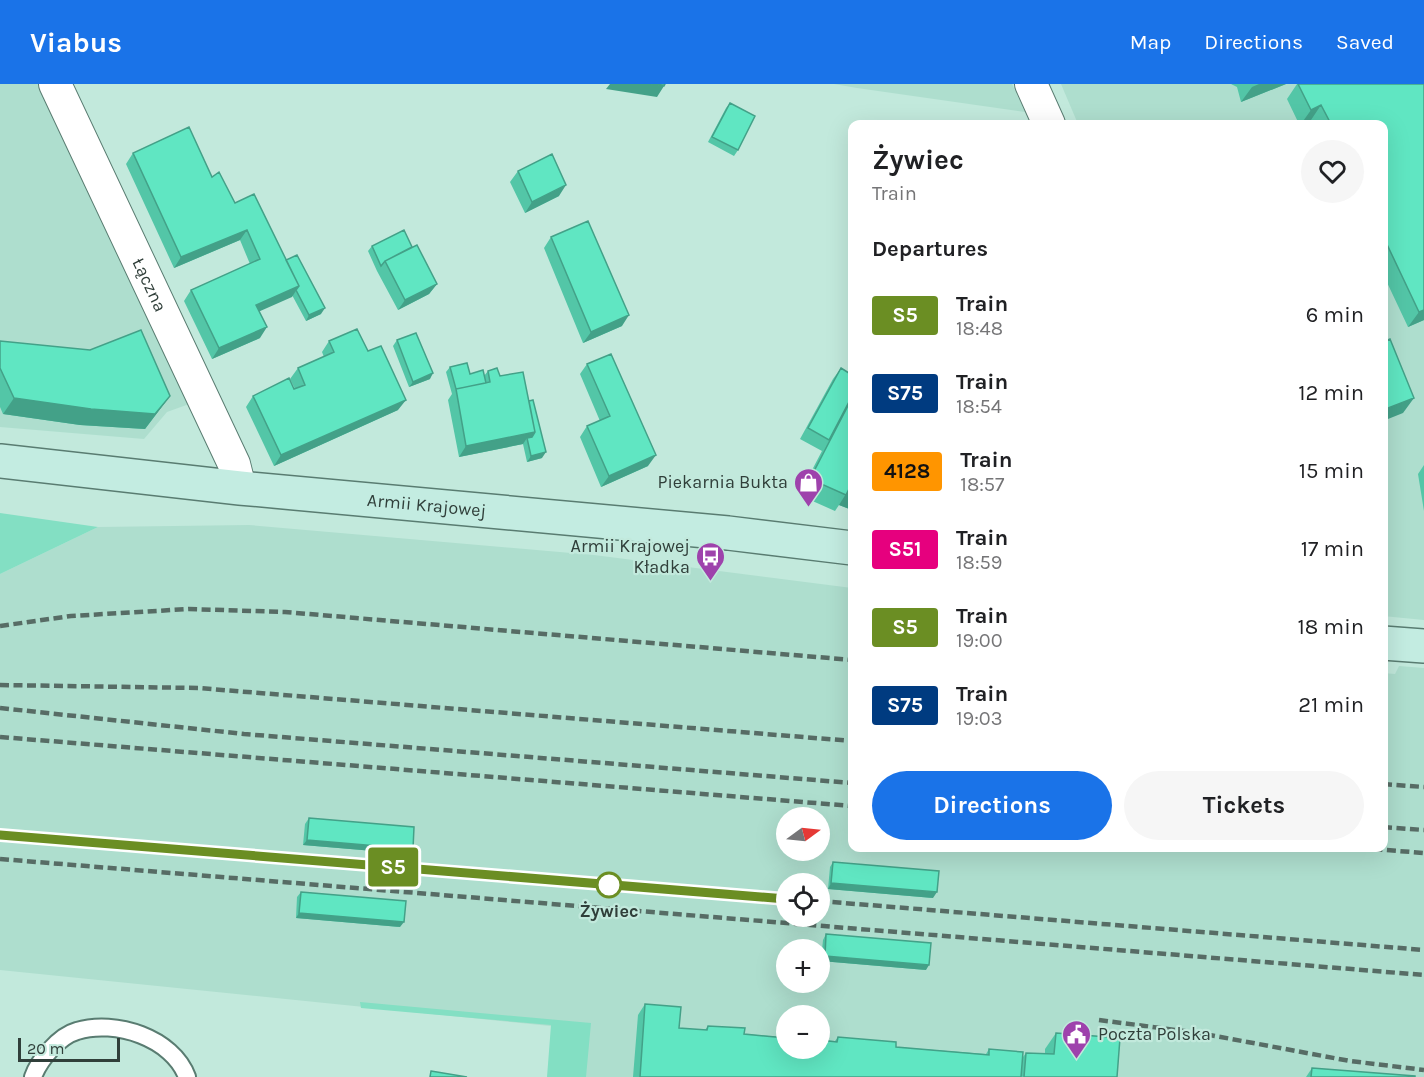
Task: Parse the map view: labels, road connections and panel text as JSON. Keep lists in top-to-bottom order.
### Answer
{
  "streets": {
    "street": ["Łączna", "Armii Krajowej"]
  },
  "crossings": [
    ["Łączna", "Armii Krajowej"]
  ],
  "places": {
    "shop": ["Piekarnia Bukta"],
    "bus stop": ["Armii Krajowej Kładka"],
    "other": ["Żywiec"],
    "public building": ["Poczta Polska"]
  },
  "scale_bar": "20 m",
  "north": "right",
  "page": {
    "header": "Viabus",
    "nav": ["Map", "Directions", "Saved"],
    "on_map": "S5",
    "heading": [
      ["Żywiec", "Train"],
      "Departures"
    ],
    "list": [
      {
        "mark": "S5",
        "name": "Train",
        "note": "18:48",
        "value": "6 min"
      },
      {
        "mark": "S75",
        "name": "Train",
        "note": "18:54",
        "value": "12 min"
      },
      {
        "mark": "4128",
        "name": "Train",
        "note": "18:57",
        "value": "15 min"
      },
      {
        "mark": "S51",
        "name": "Train",
        "note": "18:59",
        "value": "17 min"
      },
      {
        "mark": "S5",
        "name": "Train",
        "note": "19:00",
        "value": "18 min"
      },
      {
        "mark": "S75",
        "name": "Train",
        "note": "19:03",
        "value": "21 min"
      }
    ],
    "buttons": ["Directions", "Tickets"],
    "map_buttons": ["+", "−"],
    "scale": "20 m"
  }
}
